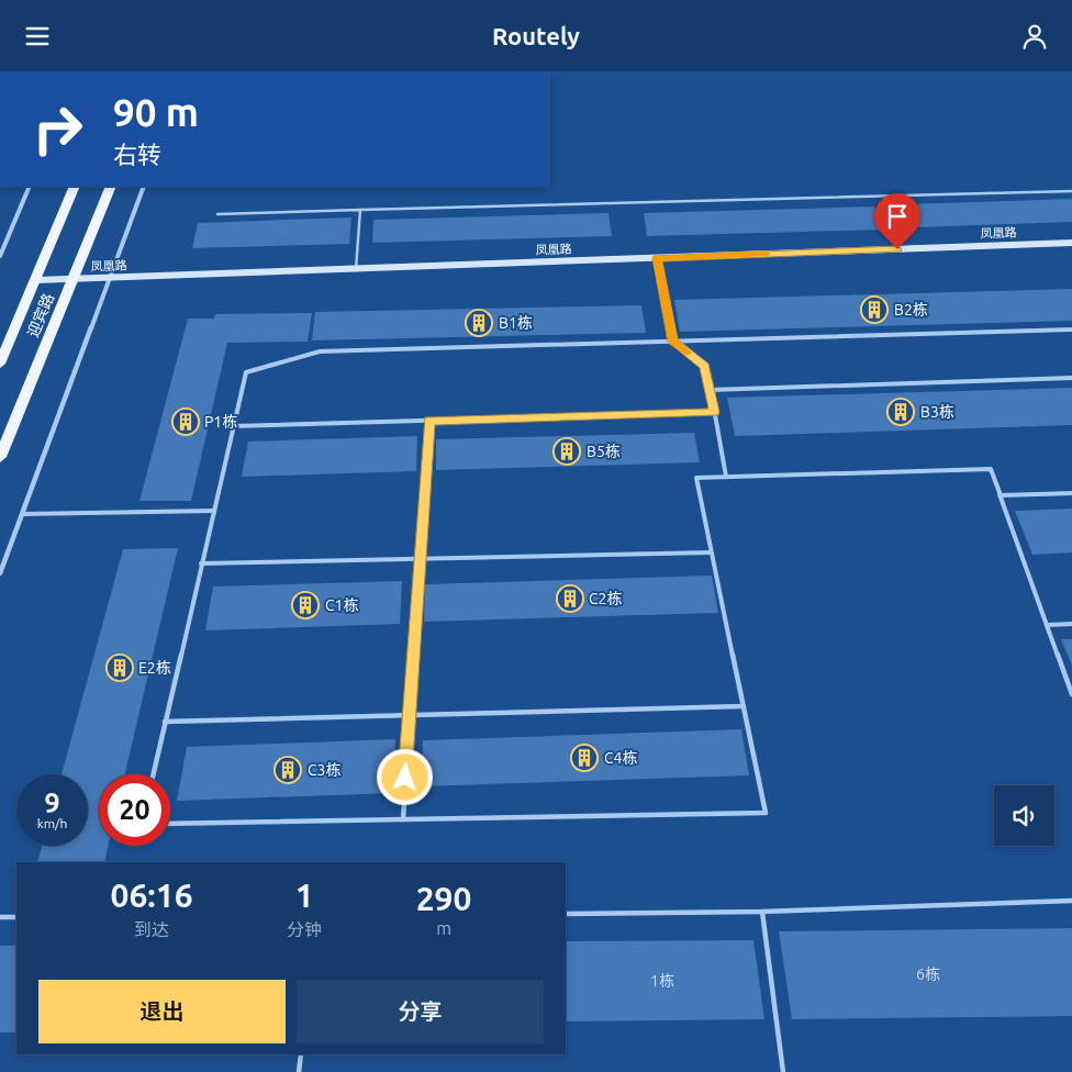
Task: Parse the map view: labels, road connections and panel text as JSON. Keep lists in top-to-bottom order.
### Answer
{
  "streets": {
    "main road": ["迎宾路"],
    "street": ["凤凰路"]
  },
  "crossings": [
    ["凤凰路", "迎宾路"]
  ],
  "places": {
    "building": [
      "B2栋",
      "B1栋",
      "B3栋",
      "P1栋",
      "B5栋",
      "C2栋",
      "C1栋",
      "E2栋",
      "C4栋",
      "C3栋"
    ]
  },
  "house_numbers": ["6栋", "1栋"],
  "page": {
    "header": "Routely",
    "turn": ["90 m", "右转"],
    "speed": "9 km/h",
    "limit": "20",
    "eta": [
      "06:16",
      "到达",
      "1",
      "分钟",
      "290",
      "m"
    ],
    "buttons": ["退出", "分享"]
  }
}
